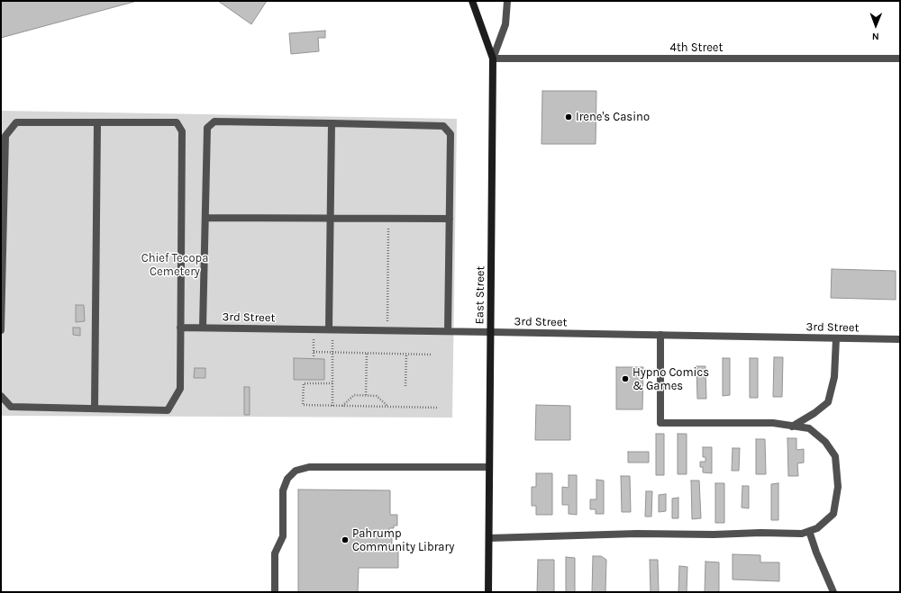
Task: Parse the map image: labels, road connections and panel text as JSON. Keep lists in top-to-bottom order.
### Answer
{
  "streets": {
    "street": ["4th Street", "East Street", "3rd Street"]
  },
  "crossings": [
    ["4th Street", "East Street"],
    ["East Street", "3rd Street"]
  ],
  "parks": ["Chief Tecopa Cemetery"],
  "places": ["Irene's Casino", "Hypno Comics & Games", "Pahrump Community Library"],
  "north": "bottom"
}
